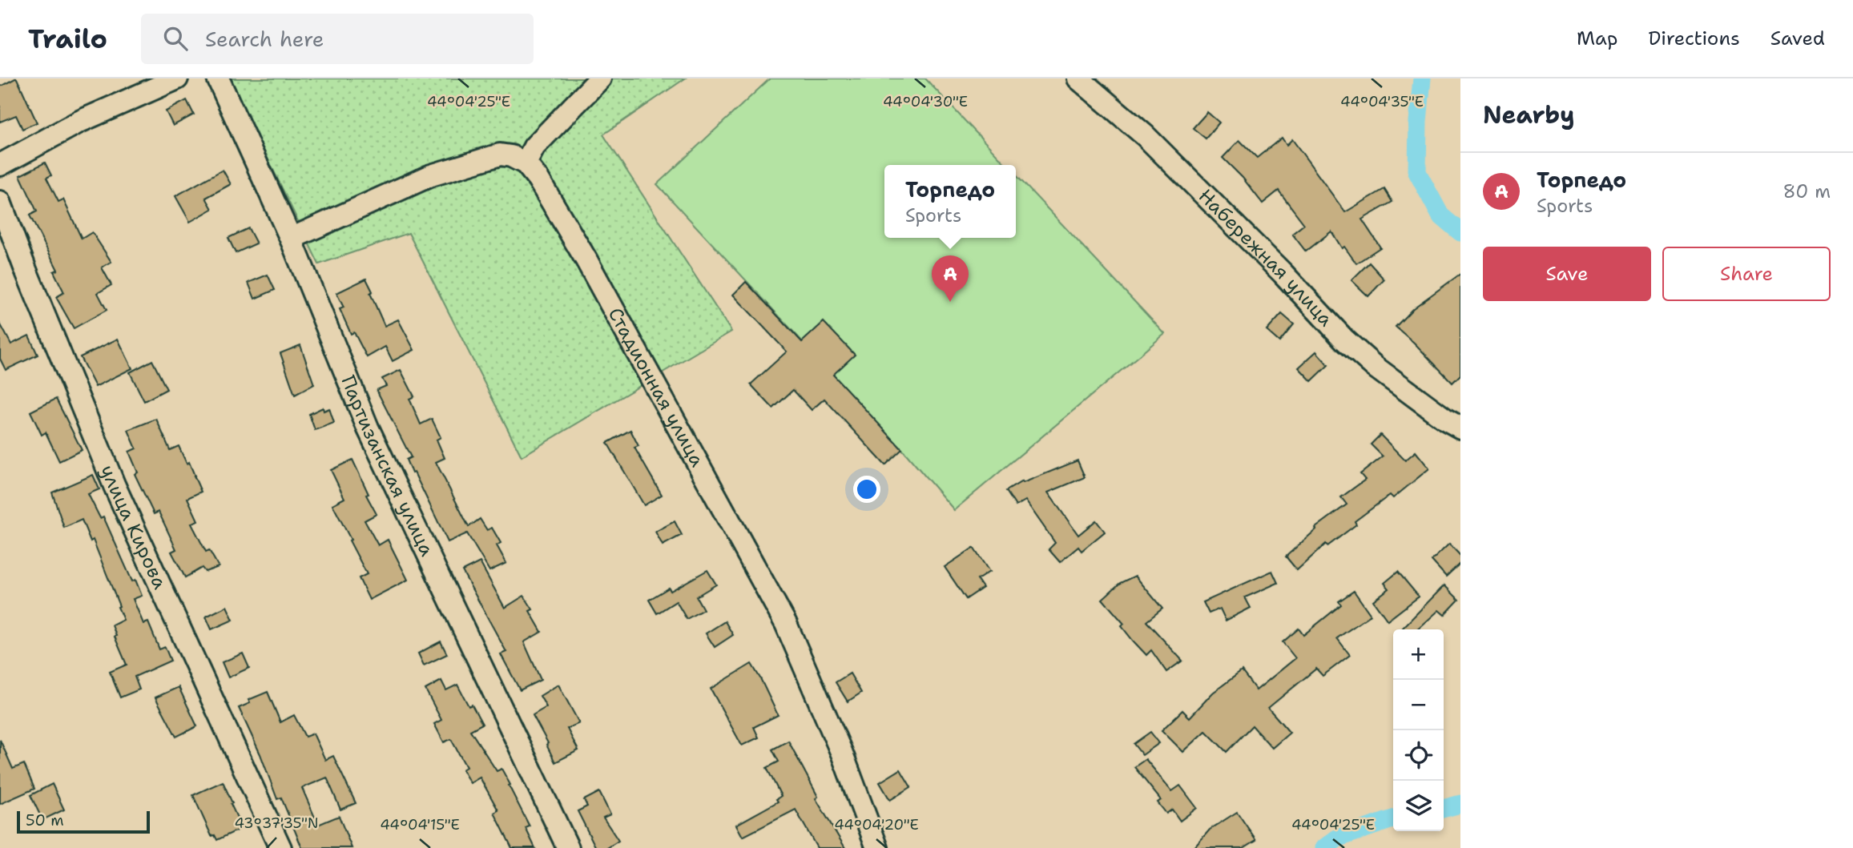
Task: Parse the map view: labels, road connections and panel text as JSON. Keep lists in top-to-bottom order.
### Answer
{
  "streets": {
    "street": [
      "Набережная улица",
      "Стадионная улица",
      "Партизанская улица",
      "улица Кирова"
    ]
  },
  "scale_bar": "50 m",
  "page": {
    "header": "Trailo",
    "search": "Search here",
    "nav": ["Map", "Directions", "Saved"],
    "heading": "Nearby",
    "list": [
      {
        "mark": "A",
        "name": "Торпедо",
        "note": "Sports",
        "value": "80 m"
      }
    ],
    "popup": ["Торпедо", "Sports"],
    "buttons": ["Save", "Share"],
    "pins": "A",
    "map_buttons": ["+", "−"],
    "scale": "50 m"
  },
  "coordinates": [
    "44°04'35\"E",
    "44°04'25\"E",
    "44°04'30\"E",
    "43°37'35\"N",
    "44°04'15\"E",
    "44°04'20\"E"
  ]
}
